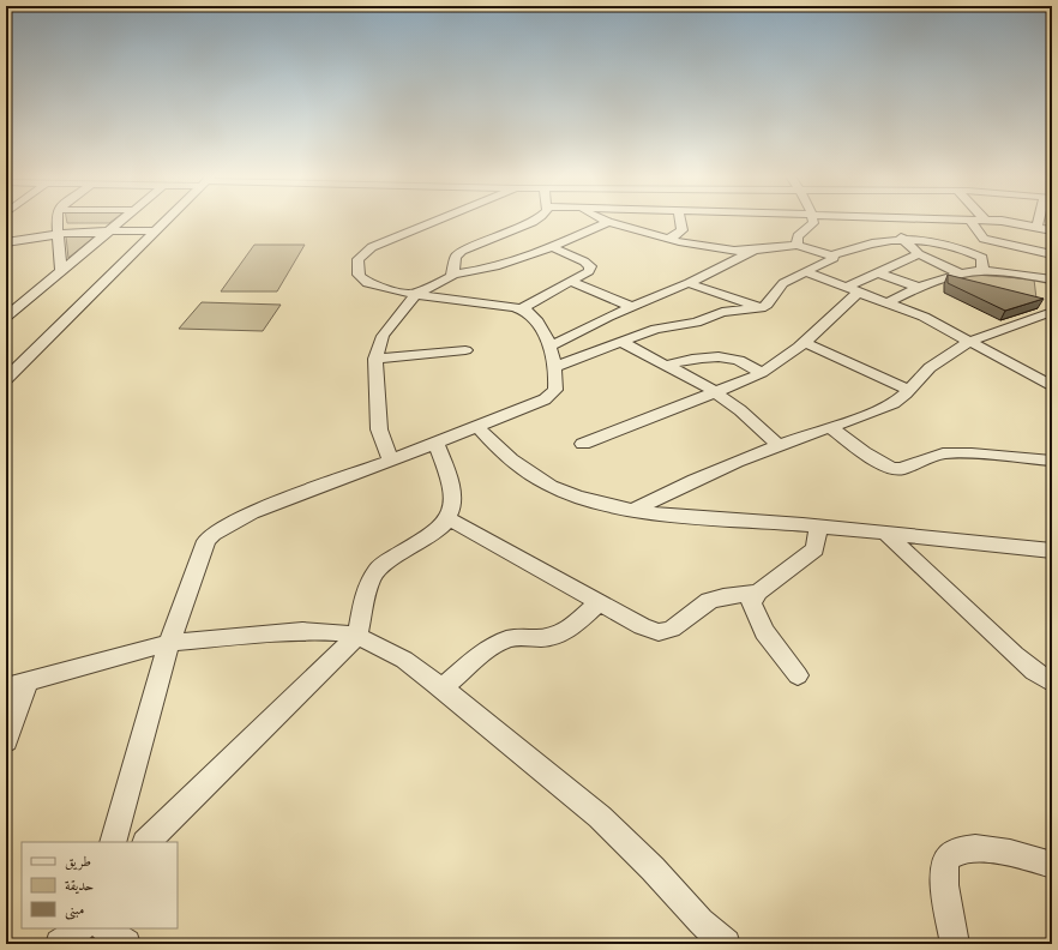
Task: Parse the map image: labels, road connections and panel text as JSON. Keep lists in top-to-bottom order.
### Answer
{
  "legend": ["طريق", "حديقة", "مبنى"]
}
